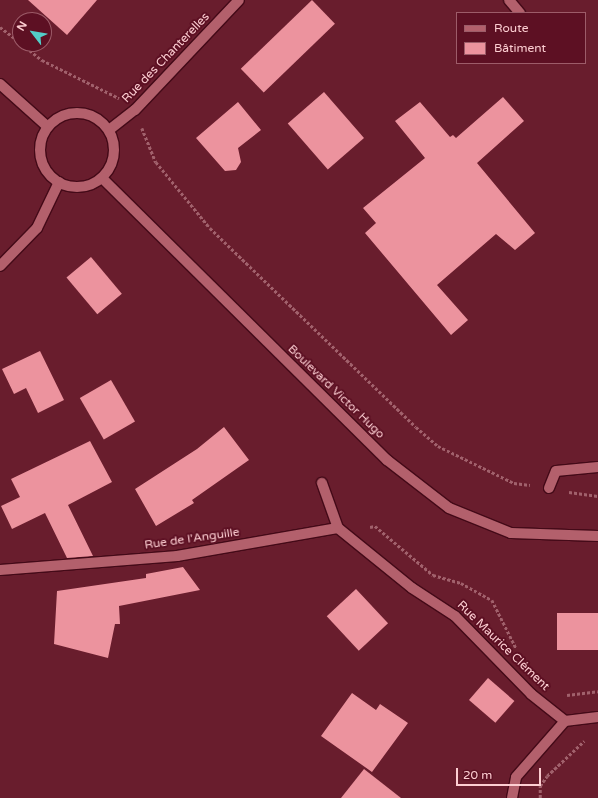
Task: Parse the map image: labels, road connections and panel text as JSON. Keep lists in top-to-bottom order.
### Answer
{
  "streets": {
    "street": [
      "Rue des Chanterelles",
      "Boulevard Victor Hugo",
      "Rue de l'Anguille",
      "Rue Maurice Clément"
    ]
  },
  "crossings": [
    ["Rue des Chanterelles", "Boulevard Victor Hugo"],
    ["Rue de l'Anguille", "Rue Maurice Clément"]
  ],
  "legend": ["Route", "Bâtiment"],
  "scale_bar": "20 m",
  "north": "top left"
}
